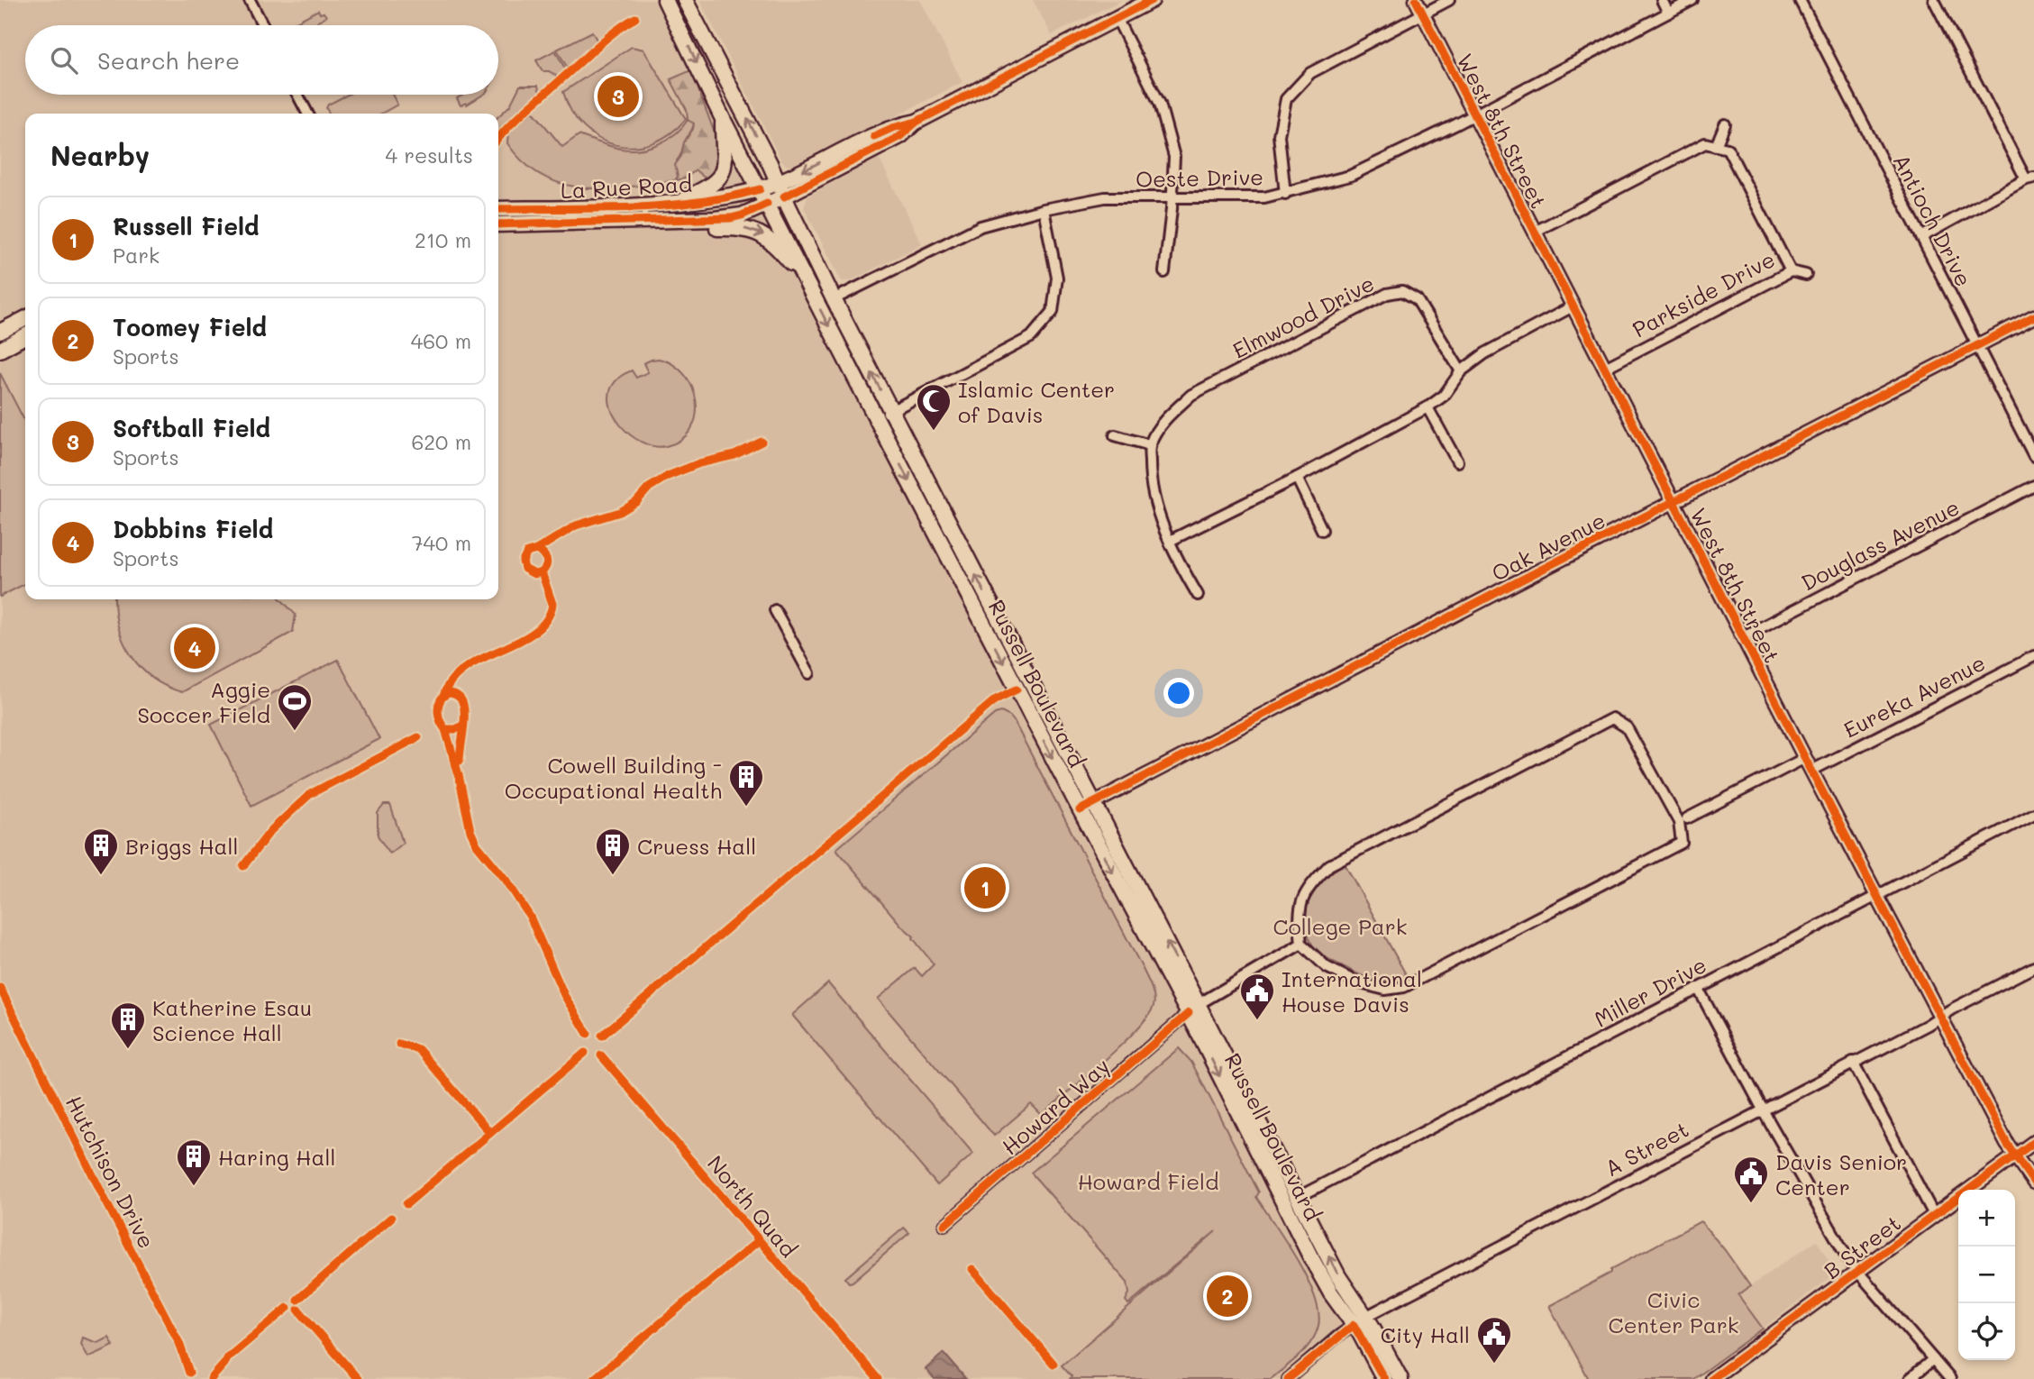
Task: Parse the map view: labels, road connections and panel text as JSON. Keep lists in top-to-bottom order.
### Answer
{
  "streets": {
    "main road": ["La Rue Road", "Russell Boulevard"],
    "street": [
      "West 8th Street",
      "Oeste Drive",
      "Antioch Drive",
      "Parkside Drive",
      "Elmwood Drive",
      "Douglass Avenue",
      "Oak Avenue",
      "Eureka Avenue",
      "Miller Drive",
      "Howard Way",
      "A Street",
      "B Street"
    ],
    "cycle path": ["Hutchison Drive", "North Quad"]
  },
  "crossings": [
    ["West 8th Street", "Oeste Drive"],
    ["West 8th Street", "Parkside Drive"],
    ["West 8th Street", "Douglass Avenue"],
    ["West 8th Street", "Oak Avenue"],
    ["West 8th Street", "Eureka Avenue"],
    ["West 8th Street", "Miller Drive"],
    ["West 8th Street", "A Street"],
    ["West 8th Street", "B Street"],
    ["Oeste Drive", "Russell Boulevard"],
    ["La Rue Road", "Russell Boulevard"],
    ["Antioch Drive", "Oak Avenue"],
    ["Oak Avenue", "Russell Boulevard"],
    ["Russell Boulevard", "Miller Drive"],
    ["Russell Boulevard", "Howard Way"],
    ["Russell Boulevard", "A Street"]
  ],
  "parks": ["College Park", "Howard Field", "Civic Center Park"],
  "places": {
    "mosque": ["Islamic Center of Davis"],
    "sports": ["Aggie Soccer Field"],
    "building": [
      "Cowell Building - Occupational Health",
      "Briggs Hall",
      "Cruess Hall",
      "Katherine Esau Science Hall",
      "Haring Hall"
    ],
    "public building": ["International House Davis", "Davis Senior Center", "City Hall"]
  },
  "page": {
    "search": "Search here",
    "pins": [
      "3",
      "4",
      "1",
      "2"
    ],
    "heading": ["Nearby", "4 results"],
    "list": [
      {
        "mark": "1",
        "name": "Russell Field",
        "note": "Park",
        "value": "210 m"
      },
      {
        "mark": "2",
        "name": "Toomey Field",
        "note": "Sports",
        "value": "460 m"
      },
      {
        "mark": "3",
        "name": "Softball Field",
        "note": "Sports",
        "value": "620 m"
      },
      {
        "mark": "4",
        "name": "Dobbins Field",
        "note": "Sports",
        "value": "740 m"
      }
    ],
    "map_buttons": ["+", "−"]
  }
}
